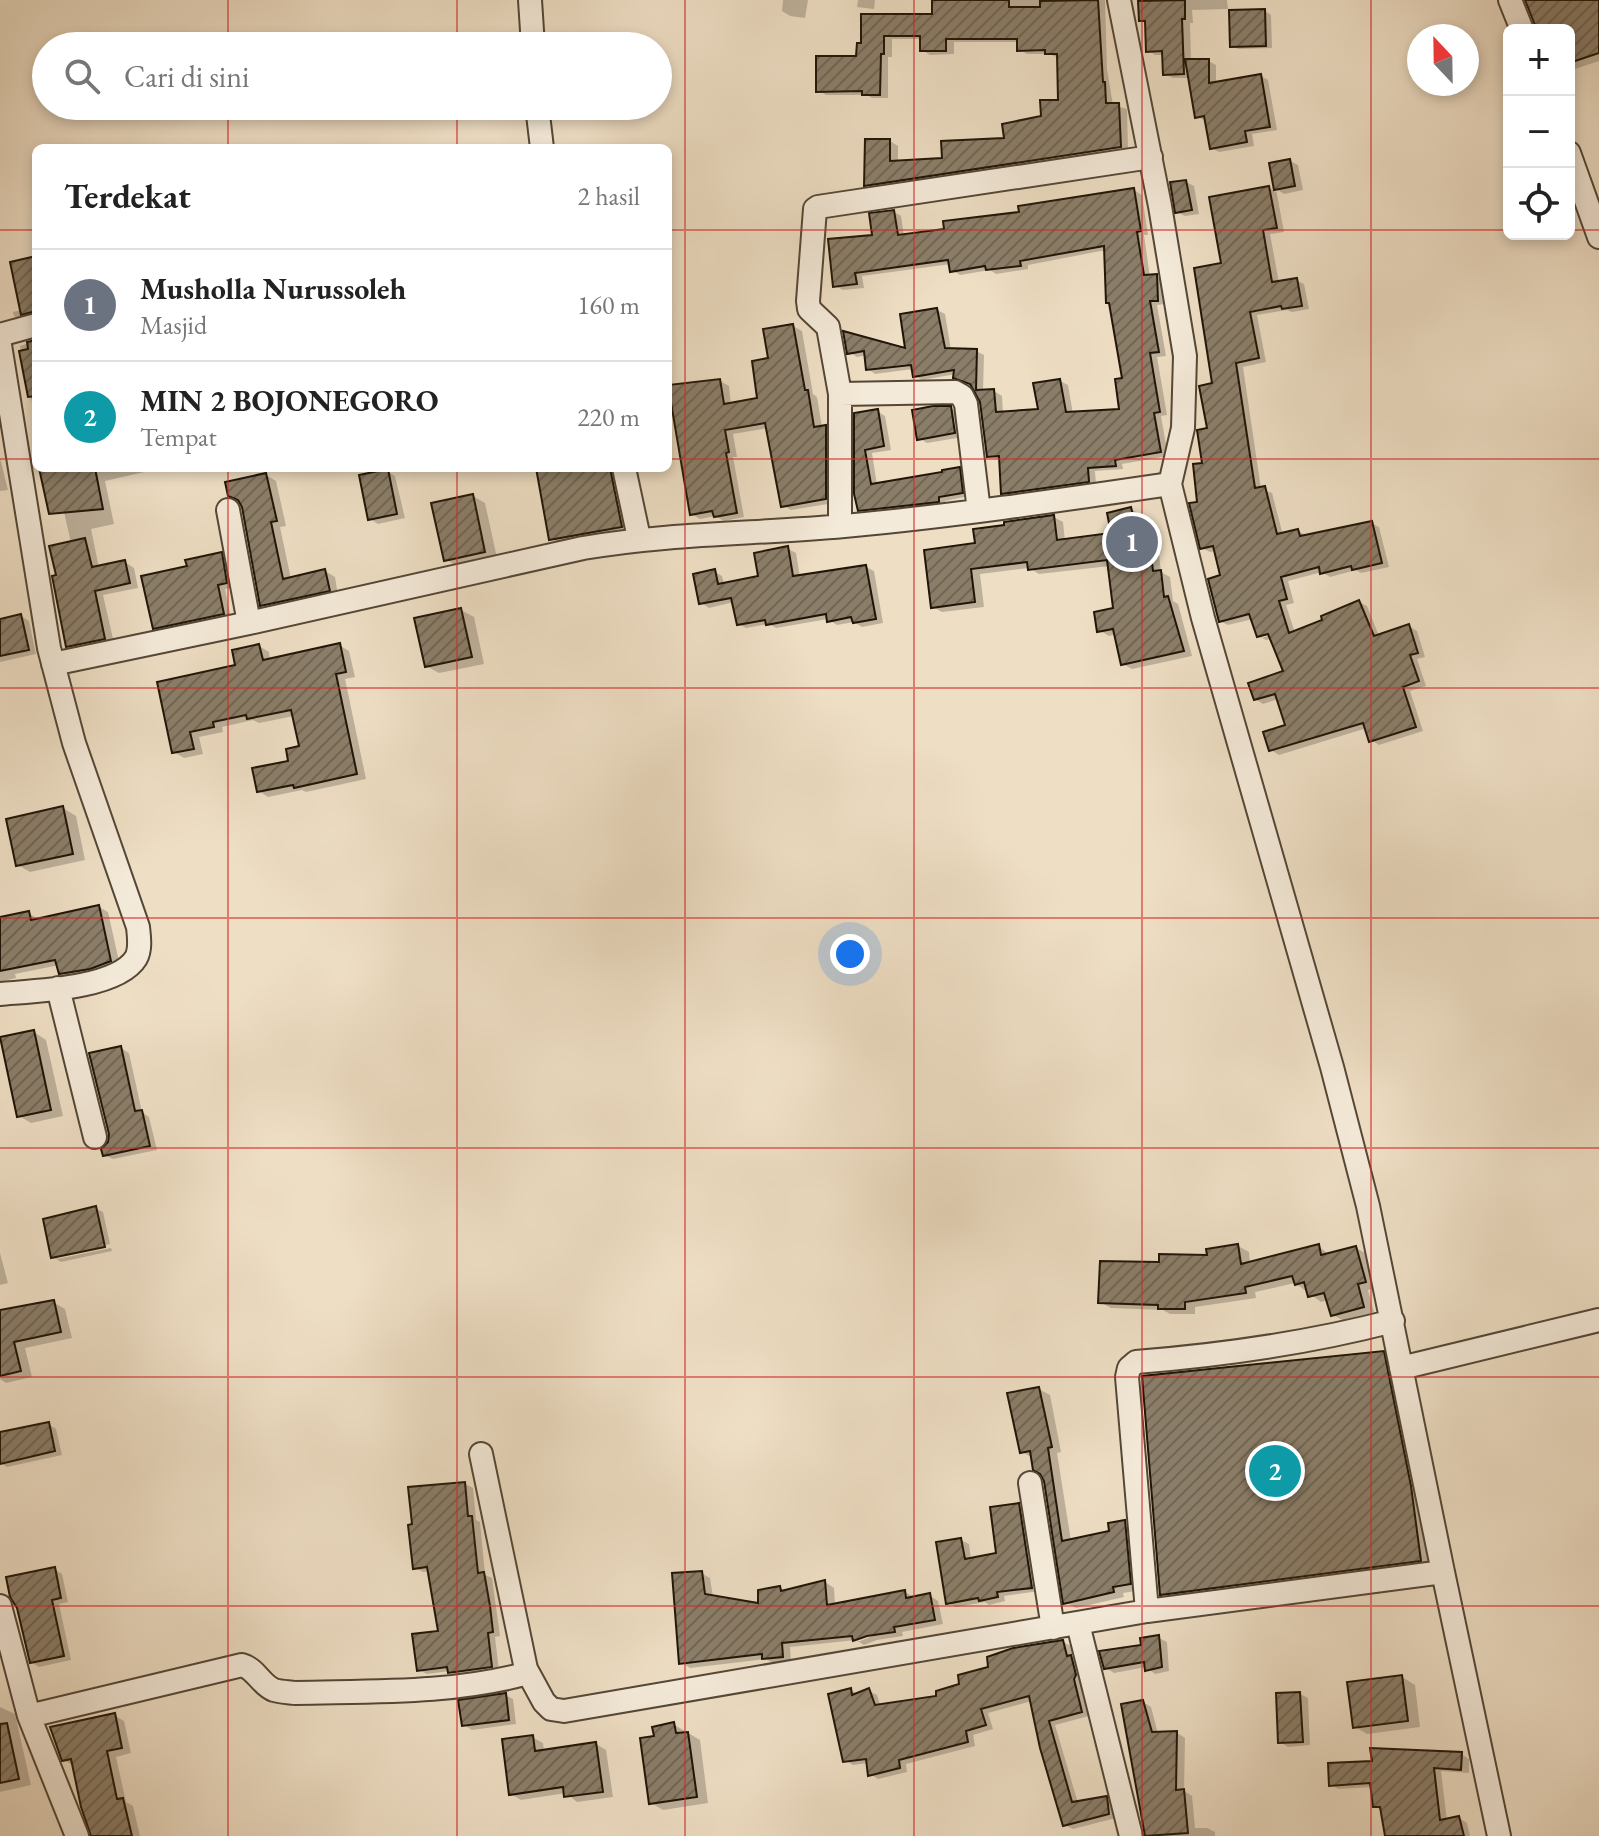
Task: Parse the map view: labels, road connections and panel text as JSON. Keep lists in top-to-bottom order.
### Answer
{
  "north": "top",
  "page": {
    "map_buttons": ["+", "−"],
    "search": "Cari di sini",
    "heading": ["Terdekat", "2 hasil"],
    "list": [
      {
        "mark": "1",
        "name": "Musholla Nurussoleh",
        "note": "Masjid",
        "value": "160 m"
      },
      {
        "mark": "2",
        "name": "MIN 2 BOJONEGORO",
        "note": "Tempat",
        "value": "220 m"
      }
    ],
    "pins": ["1", "2"]
  }
}
